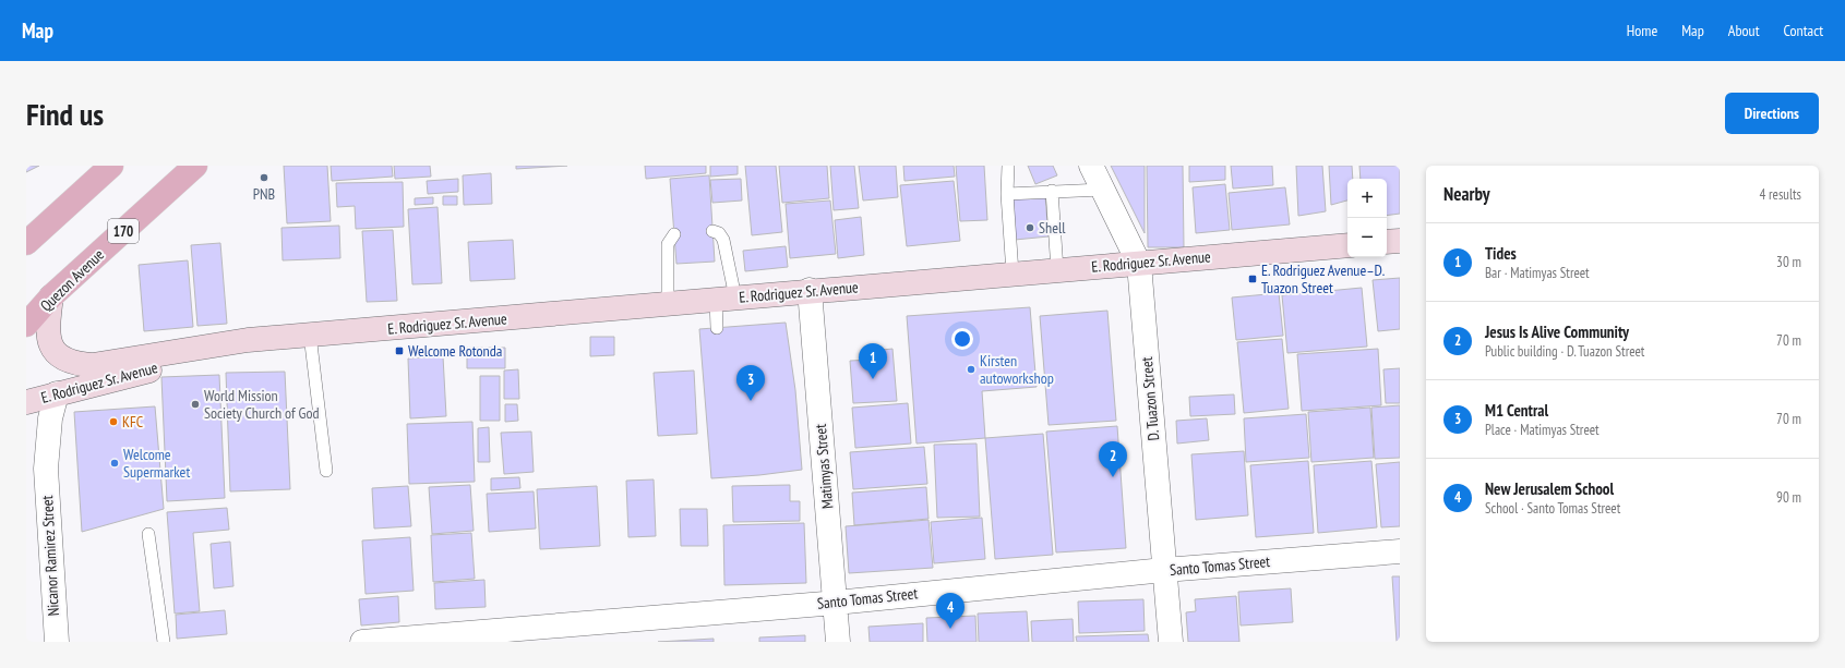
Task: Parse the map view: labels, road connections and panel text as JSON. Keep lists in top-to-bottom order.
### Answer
{
  "streets": {
    "main road": ["170", "E. Rodriguez Sr. Avenue", "Quezon Avenue"],
    "street": [
      "D. Tuazon Street",
      "Matimyas Street",
      "Nicanor Ramirez Street",
      "Santo Tomas Street"
    ]
  },
  "crossings": [
    ["E. Rodriguez Sr. Avenue", "Quezon Avenue"],
    ["E. Rodriguez Sr. Avenue", "D. Tuazon Street"],
    ["E. Rodriguez Sr. Avenue", "Matimyas Street"],
    ["E. Rodriguez Sr. Avenue", "Nicanor Ramirez Street"],
    ["D. Tuazon Street", "Santo Tomas Street"],
    ["Matimyas Street", "Santo Tomas Street"]
  ],
  "places": {
    "other": [
      "PNB",
      "Shell",
      "Kirsten autoworkshop",
      "World Mission Society Church of God",
      "KFC",
      "Welcome Supermarket"
    ],
    "transit": ["E. Rodriguez Avenue–D. Tuazon Street", "Welcome Rotonda"]
  },
  "page": {
    "header": "Map",
    "nav": [
      "Home",
      "Map",
      "About",
      "Contact"
    ],
    "buttons": "Directions",
    "title": "Find us",
    "heading": ["Nearby", "4 results"],
    "map_buttons": ["+", "−"],
    "list": [
      {
        "mark": "1",
        "name": "Tides",
        "note": "Bar · Matimyas Street",
        "value": "30 m"
      },
      {
        "mark": "2",
        "name": "Jesus Is Alive Community",
        "note": "Public building · D. Tuazon Street",
        "value": "70 m"
      },
      {
        "mark": "3",
        "name": "M1 Central",
        "note": "Place · Matimyas Street",
        "value": "70 m"
      },
      {
        "mark": "4",
        "name": "New Jerusalem School",
        "note": "School · Santo Tomas Street",
        "value": "90 m"
      }
    ],
    "pins": [
      "1",
      "3",
      "2",
      "4"
    ]
  }
}
